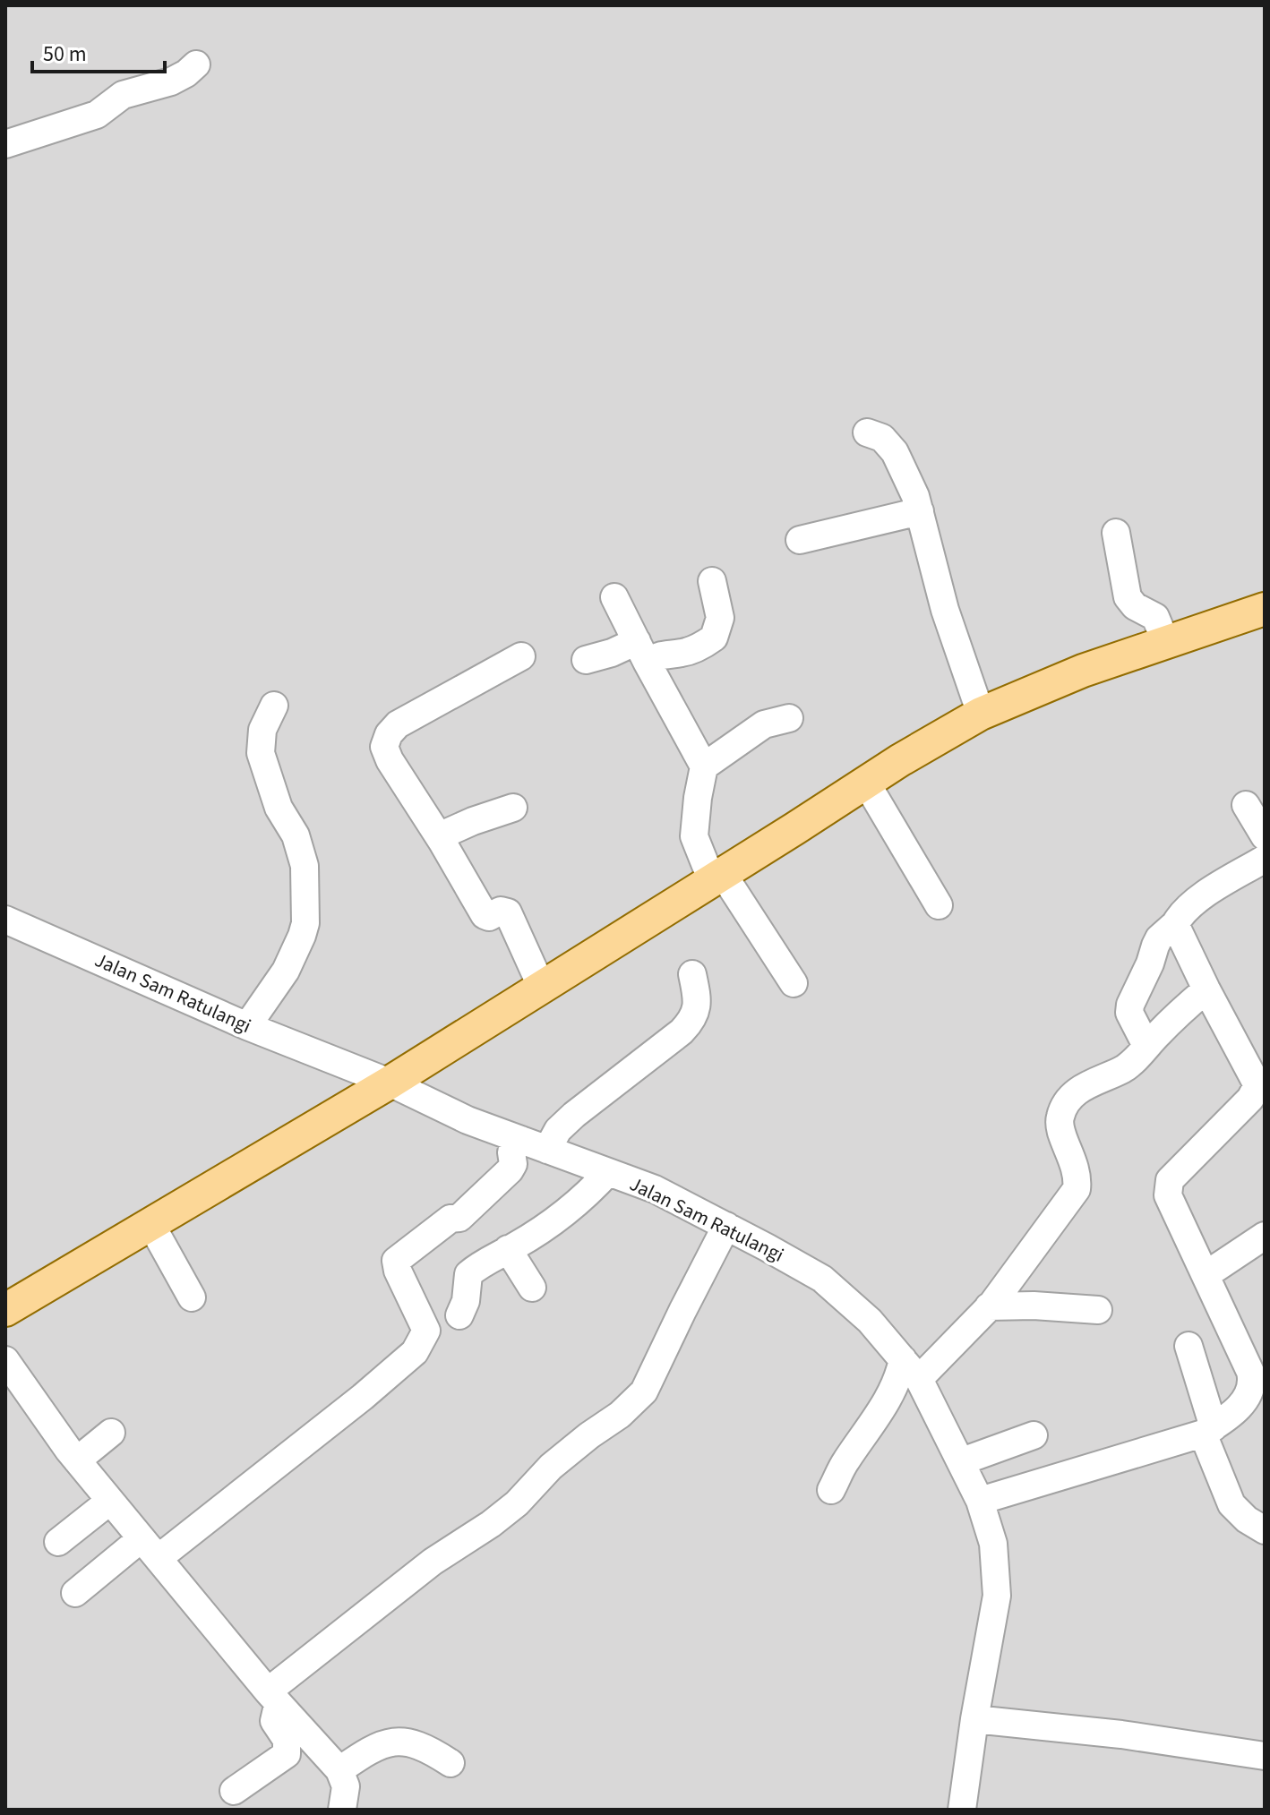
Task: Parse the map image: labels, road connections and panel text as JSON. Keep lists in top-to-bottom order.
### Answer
{
  "streets": {
    "street": ["Jalan Sam Ratulangi"]
  },
  "scale_bar": "50 m"
}
